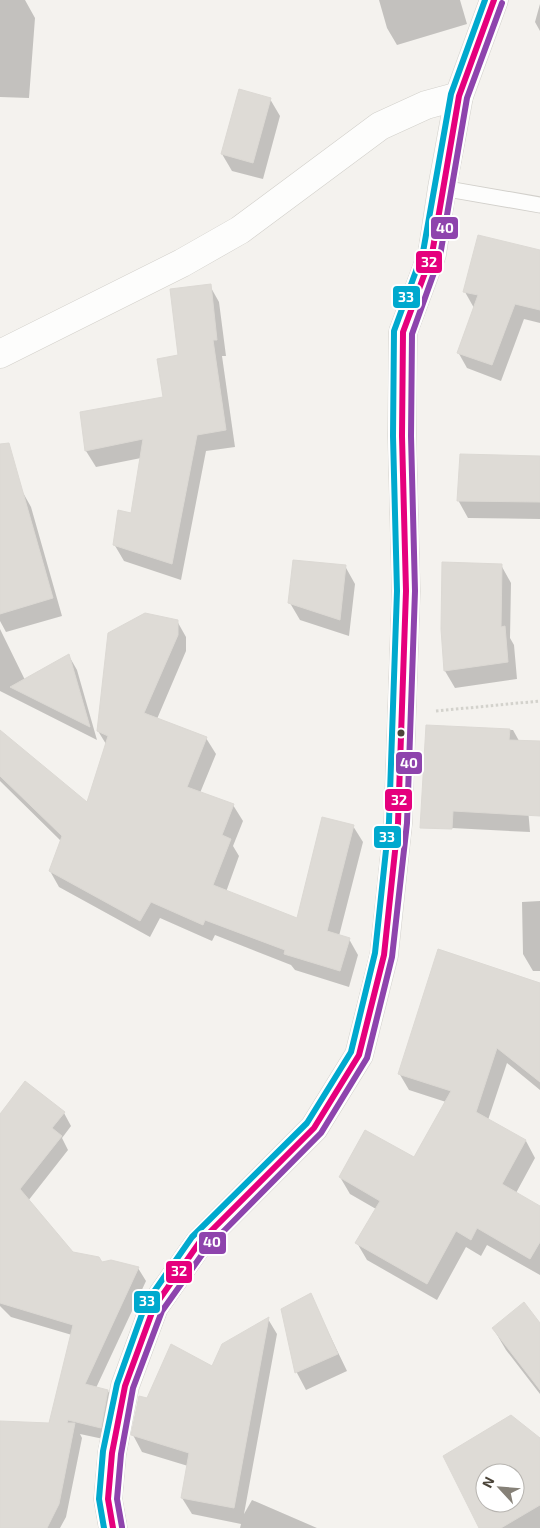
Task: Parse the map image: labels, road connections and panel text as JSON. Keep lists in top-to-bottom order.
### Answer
{
  "lines": ["transit line 32", "transit line 33", "transit line 40"],
  "north": "top left"
}
